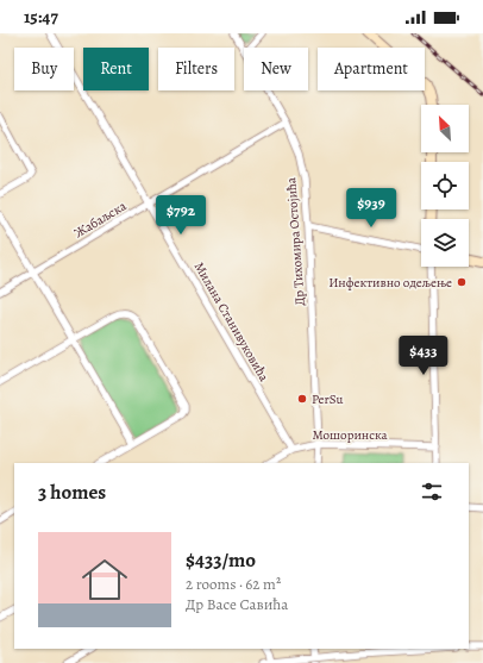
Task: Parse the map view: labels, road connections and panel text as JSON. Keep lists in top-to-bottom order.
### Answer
{
  "streets": {
    "street": [
      "Жабаљска",
      "Др Тихомира Остојића",
      "Милана Станивуковића",
      "Мошоринска"
    ]
  },
  "crossings": [
    ["Жабаљска", "Др Тихомира Остојића"],
    ["Жабаљска", "Милана Станивуковића"],
    ["Др Тихомира Остојића", "Мошоринска"],
    ["Милана Станивуковића", "Мошоринска"]
  ],
  "places": ["Инфективно одељење", "PerSu"],
  "north": "top left",
  "page": {
    "status": "15:47",
    "chip": [
      "Buy",
      "Rent",
      "Filters",
      "New",
      "Apartment"
    ],
    "price": ["$939", "$792", "$433"],
    "heading": "3 homes",
    "list": [
      {
        "name": "$433/mo",
        "note": "2 rooms · 62 m² · Др Васе Савића"
      }
    ]
  }
}
